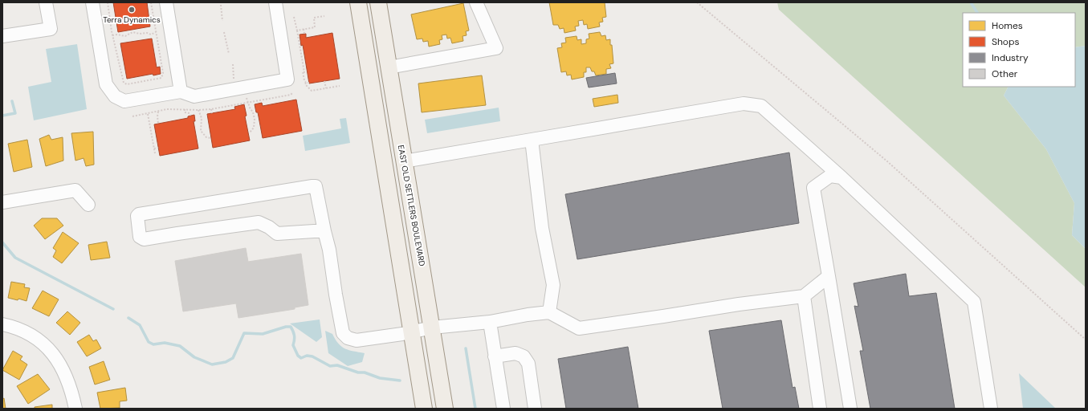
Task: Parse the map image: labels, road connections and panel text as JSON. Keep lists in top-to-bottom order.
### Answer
{
  "streets": {
    "main road": ["EAST OLD SETTLERS BOULEVARD"]
  },
  "places": ["Terra Dynamics"],
  "legend": [
    "Homes",
    "Shops",
    "Industry",
    "Other"
  ]
}
